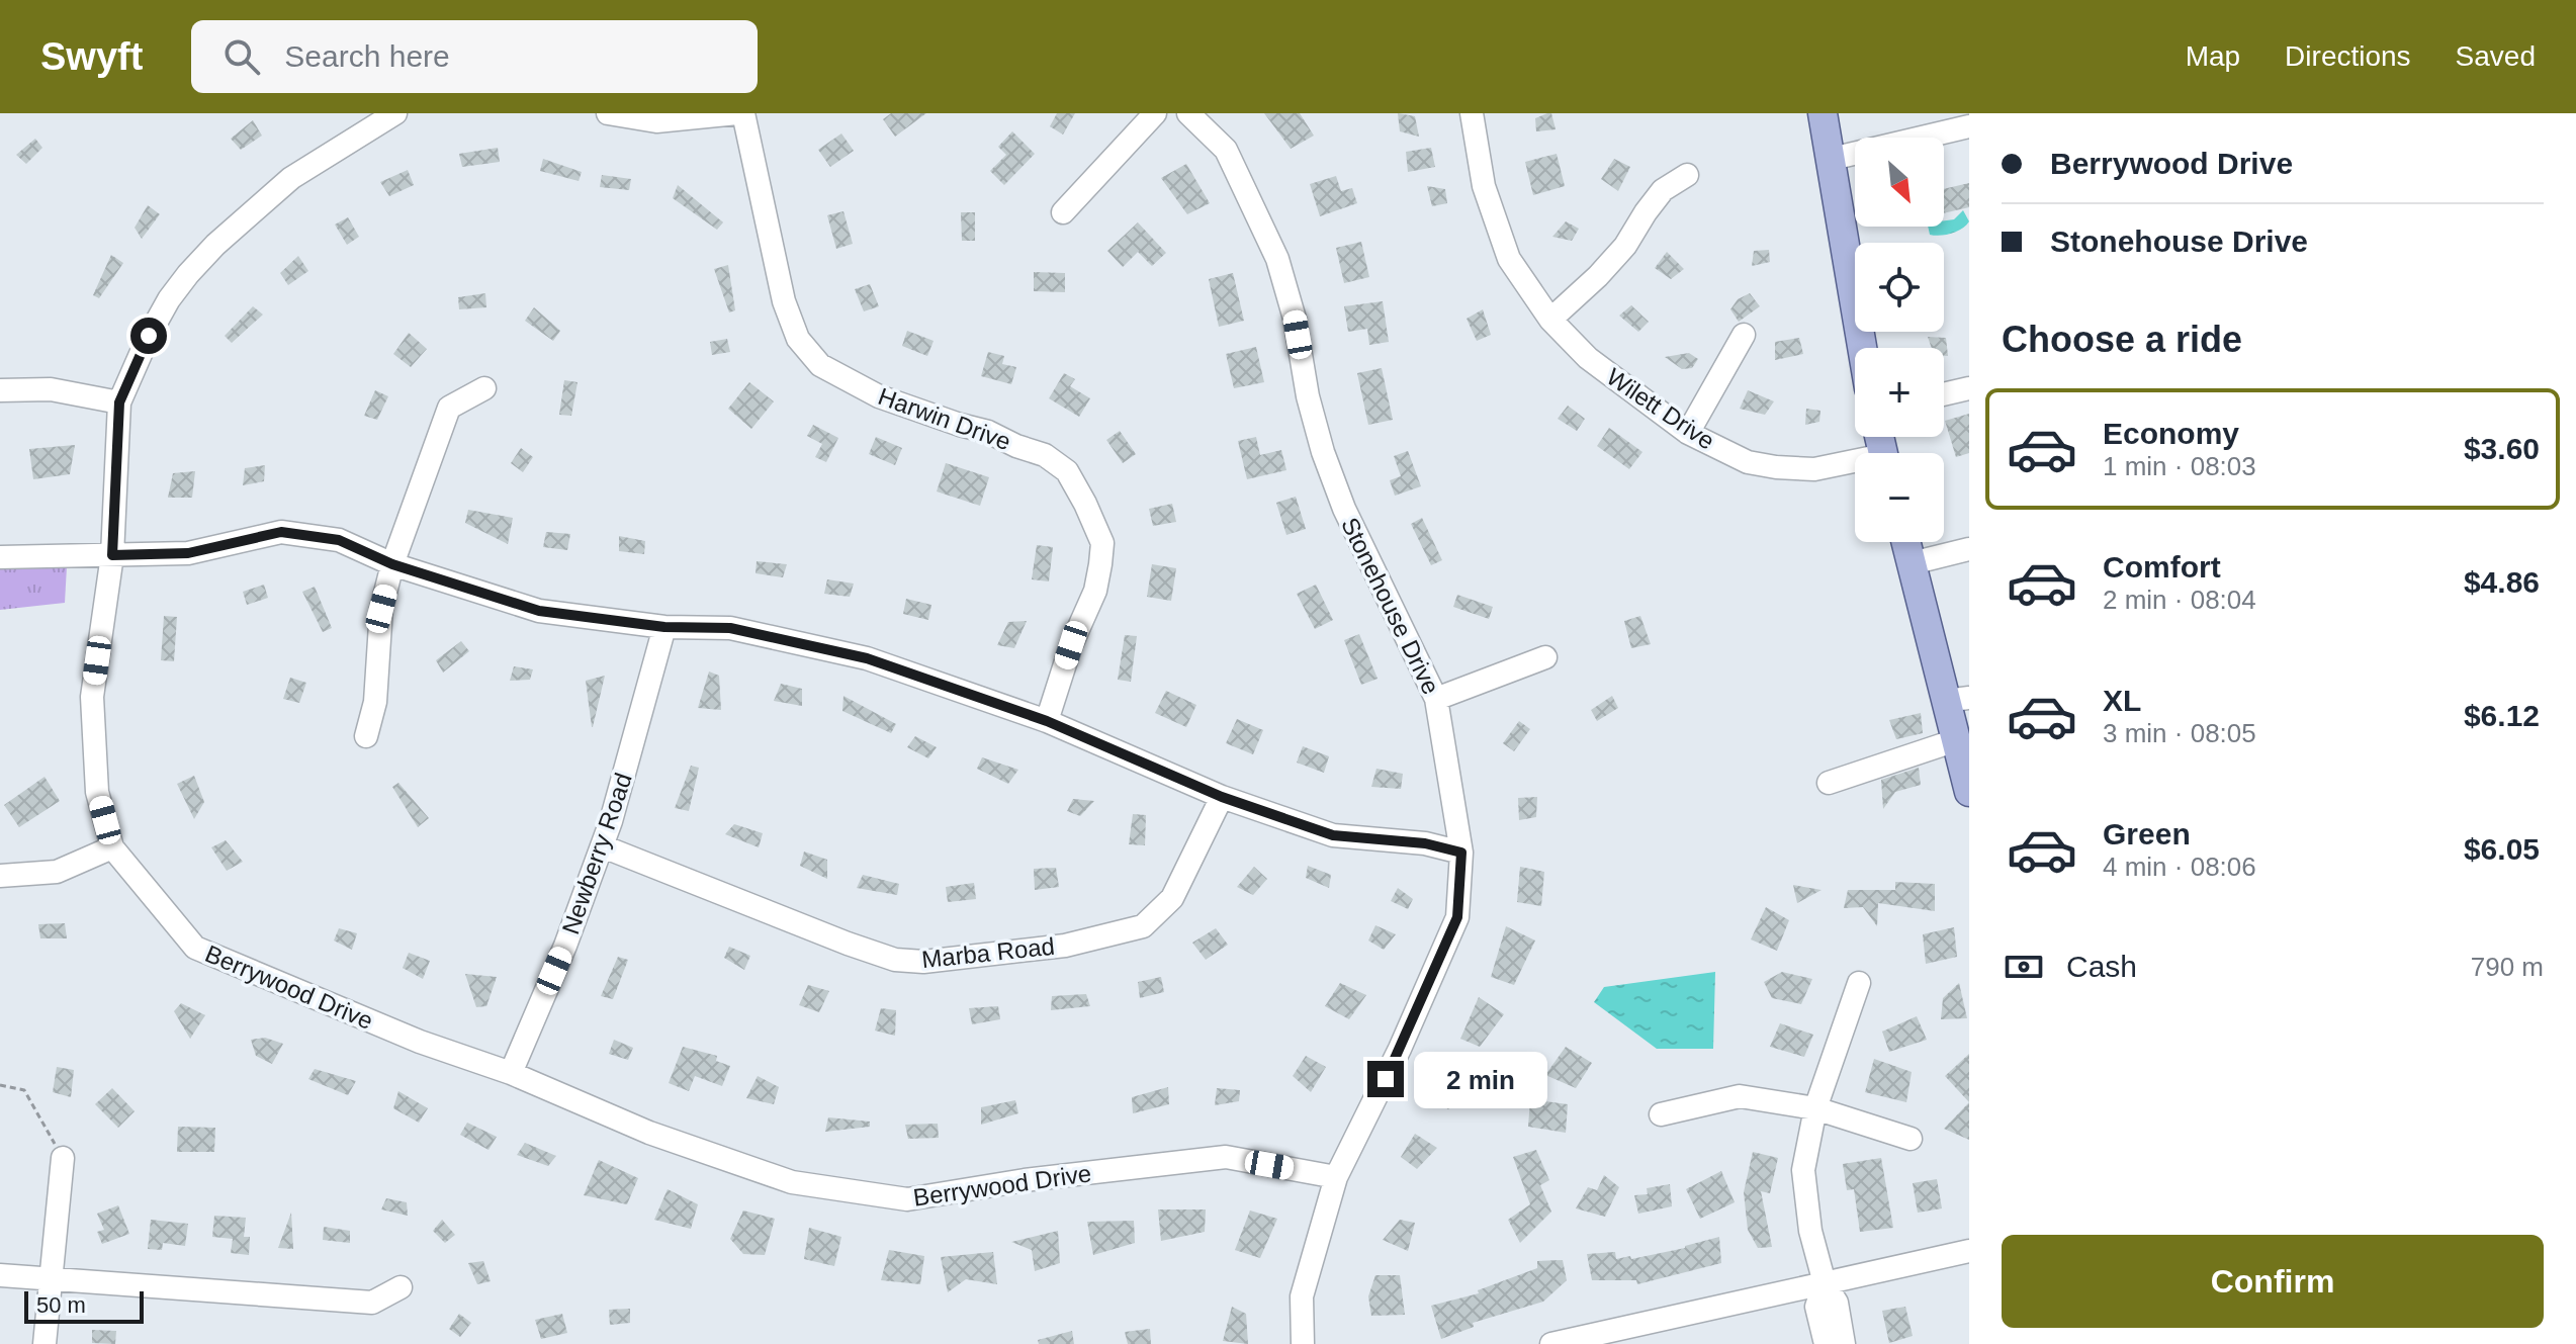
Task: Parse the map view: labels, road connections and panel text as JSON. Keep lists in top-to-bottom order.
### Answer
{
  "streets": {
    "street": [
      "Wilett Drive",
      "Harwin Drive",
      "Stonehouse Drive",
      "Newberry Road",
      "Marba Road",
      "Berrywood Drive"
    ]
  },
  "crossings": [
    ["Stonehouse Drive", "Berrywood Drive"],
    ["Newberry Road", "Marba Road"],
    ["Newberry Road", "Berrywood Drive"]
  ],
  "scale_bar": "50 m",
  "north": "bottom right",
  "page": {
    "header": "Swyft",
    "search": "Search here",
    "nav": ["Map", "Directions", "Saved"],
    "banner": ["Berrywood Drive", "Stonehouse Drive"],
    "map_buttons": ["+", "−"],
    "heading": "Choose a ride",
    "list": [
      {
        "name": "Economy",
        "note": "1 min · 08:03",
        "value": "$3.60"
      },
      {
        "name": "Comfort",
        "note": "2 min · 08:04",
        "value": "$4.86"
      },
      {
        "name": "XL",
        "note": "3 min · 08:05",
        "value": "$6.12"
      },
      {
        "name": "Green",
        "note": "4 min · 08:06",
        "value": "$6.05"
      }
    ],
    "pay": ["Cash", "790 m"],
    "bubble": "2 min",
    "buttons": "Confirm",
    "scale": "50 m"
  }
}
